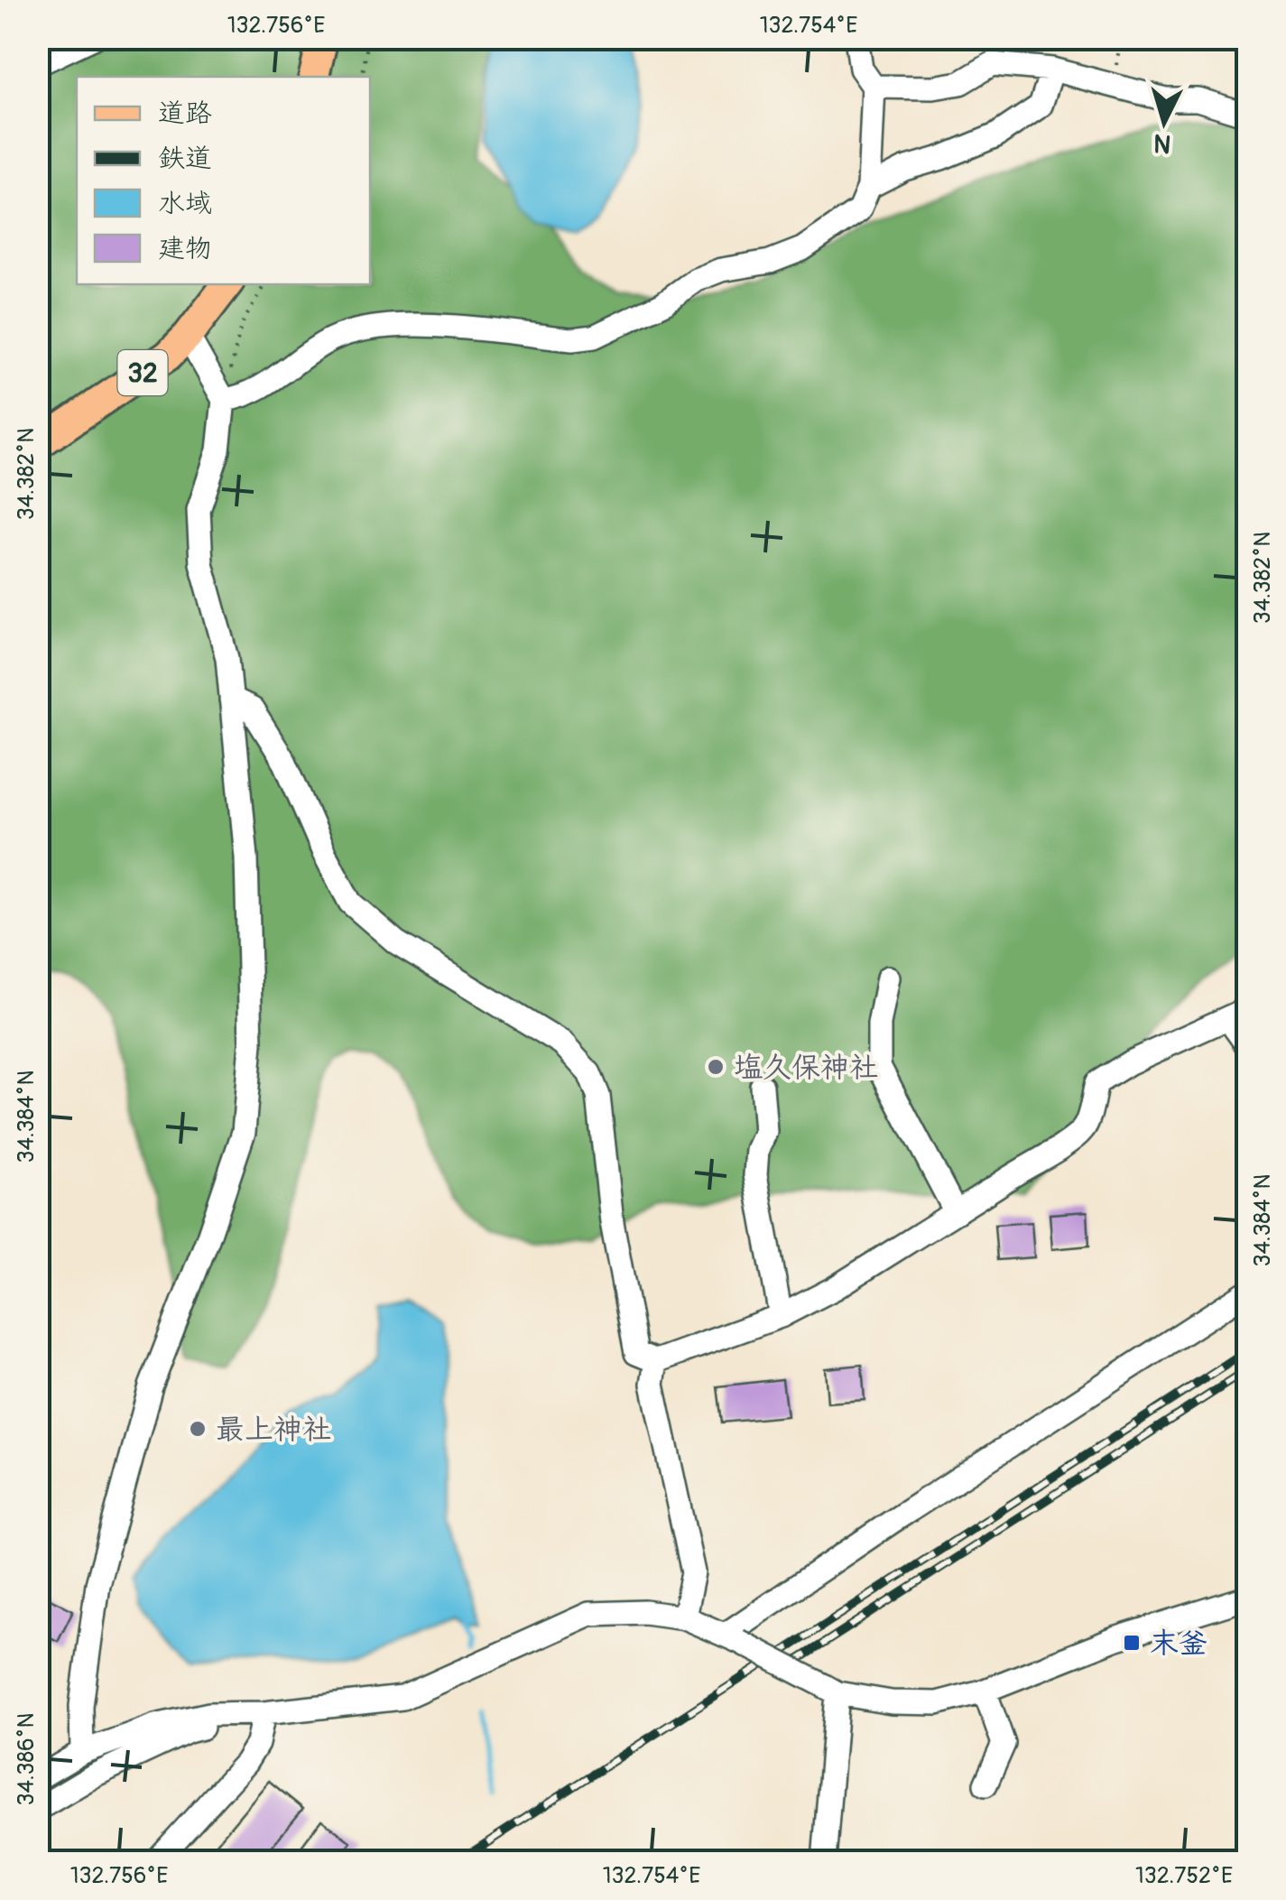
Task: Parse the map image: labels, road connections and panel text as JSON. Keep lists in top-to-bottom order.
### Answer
{
  "streets": {
    "main road": ["32"]
  },
  "places": {
    "other": ["塩久保神社", "最上神社"],
    "transit": ["末釜"]
  },
  "legend": [
    "道路",
    "鉄道",
    "水域",
    "建物"
  ],
  "north": "bottom",
  "coordinates": [
    "132.756°E",
    "132.754°E",
    "34.382°N",
    "34.384°N",
    "34.386°N",
    "132.752°E"
  ]
}
